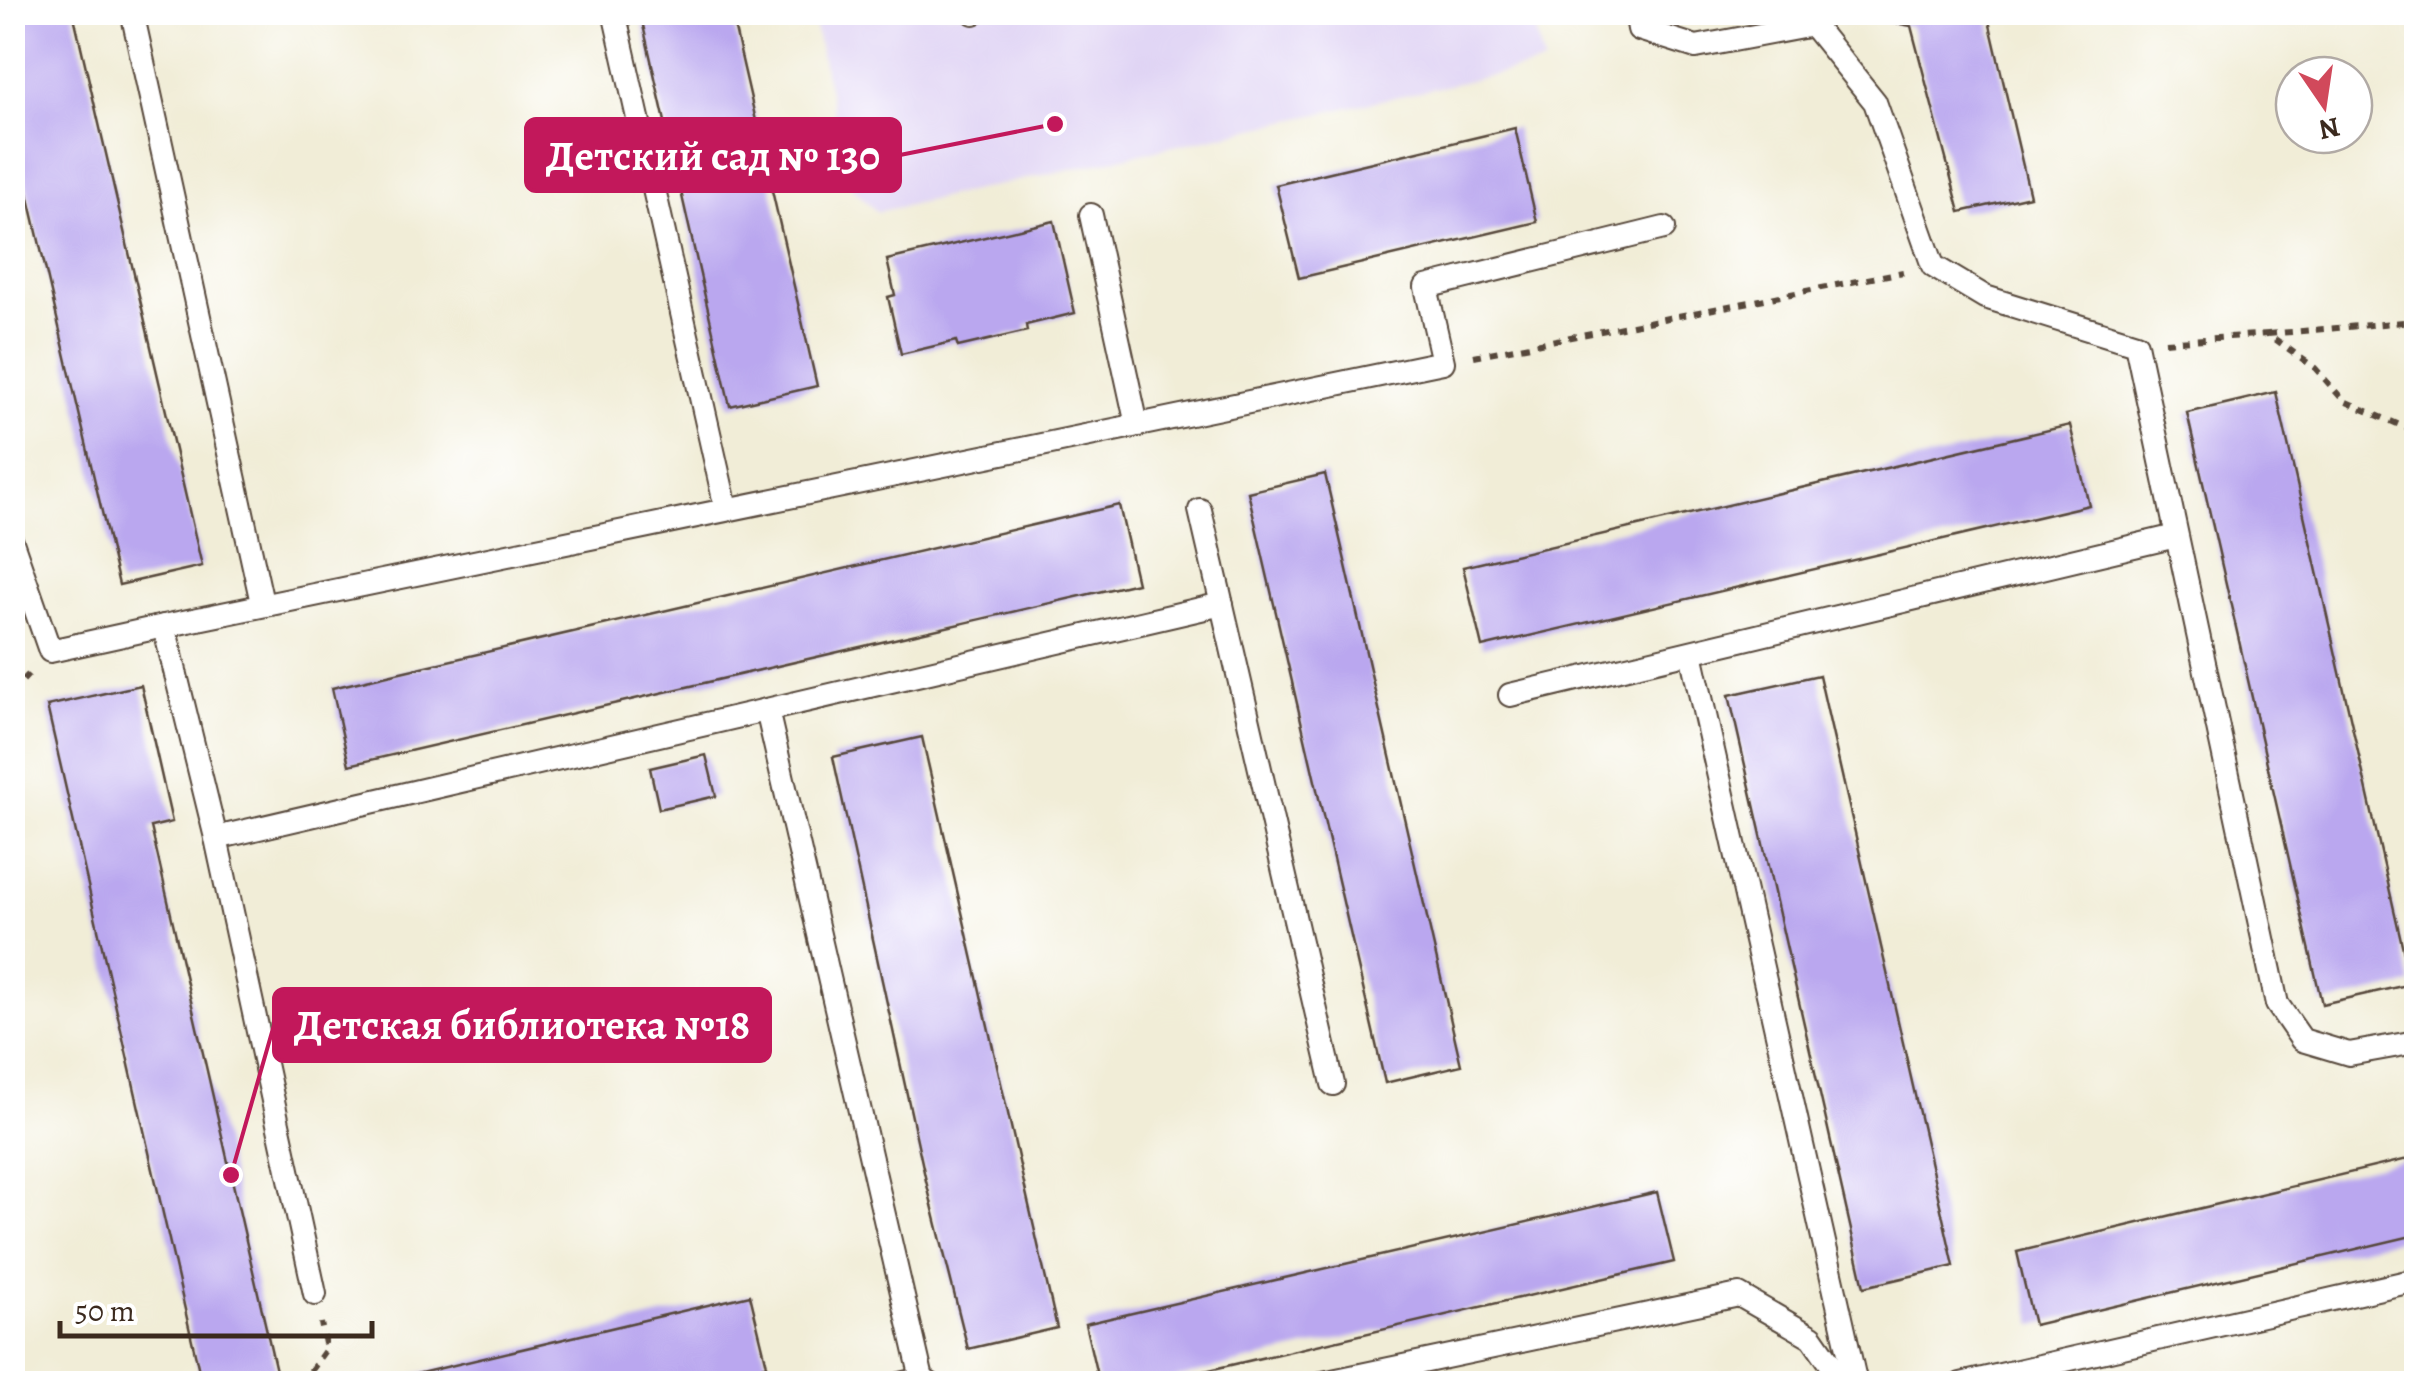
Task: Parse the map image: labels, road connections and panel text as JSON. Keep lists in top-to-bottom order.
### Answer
{
  "places": ["Детский сад № 130", "Детская библиотека №18"],
  "scale_bar": "50 m",
  "north": "bottom"
}
